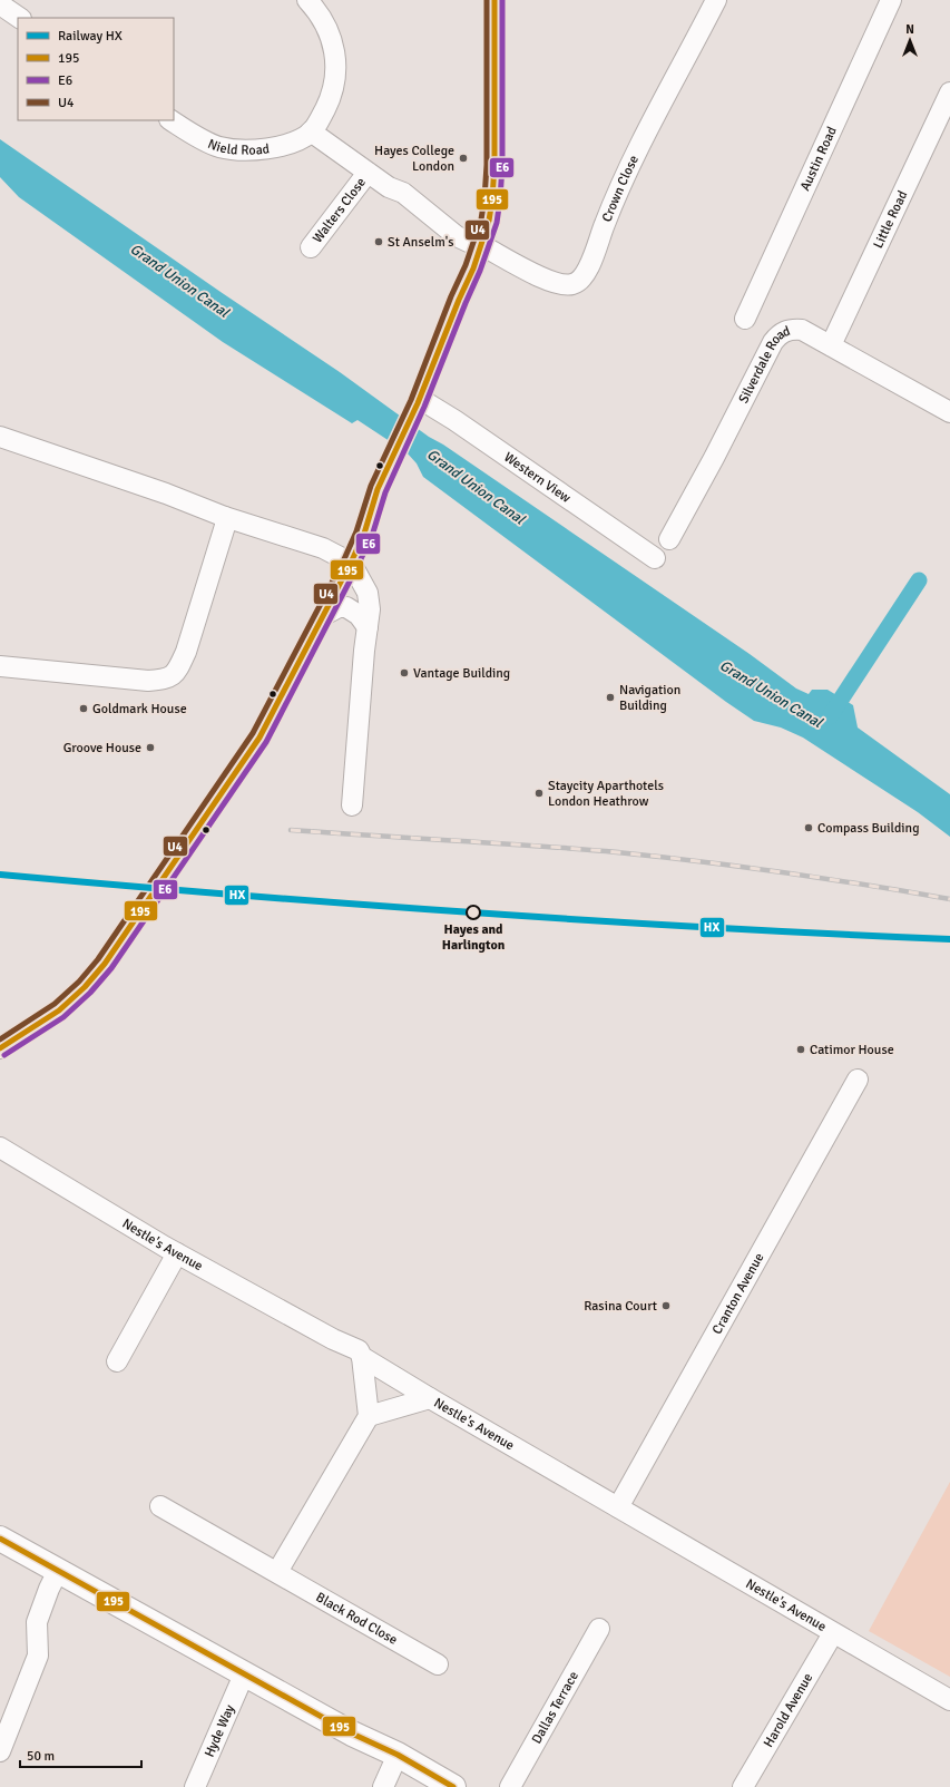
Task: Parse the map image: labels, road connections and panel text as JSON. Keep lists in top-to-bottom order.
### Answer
{
  "streets": {
    "street": [
      "Nield Road",
      "Austin Road",
      "Crown Close",
      "Walters Close",
      "Little Road",
      "Silverdale Road",
      "Western View",
      "Nestle's Avenue",
      "Cranton Avenue",
      "Black Rod Close",
      "Dallas Terrace",
      "Harold Avenue",
      "Hyde Way"
    ]
  },
  "crossings": [
    ["Little Road", "Silverdale Road"],
    ["Nestle's Avenue", "Cranton Avenue"],
    ["Nestle's Avenue", "Harold Avenue"]
  ],
  "water": ["Grand Union Canal"],
  "places": [
    "Hayes College London",
    "St Anselm's",
    "Vantage Building",
    "Navigation Building",
    "Goldmark House",
    "Groove House",
    "Staycity Aparthotels London Heathrow",
    "Compass Building",
    "Hayes and Harlington",
    "Catimor House",
    "Rasina Court"
  ],
  "lines": [
    "transit line 195",
    "transit line E6",
    "transit line U4",
    "rail line HX"
  ],
  "legend": [
    "Railway HX",
    "195",
    "E6",
    "U4"
  ],
  "scale_bar": "50 m",
  "north": "top"
}
